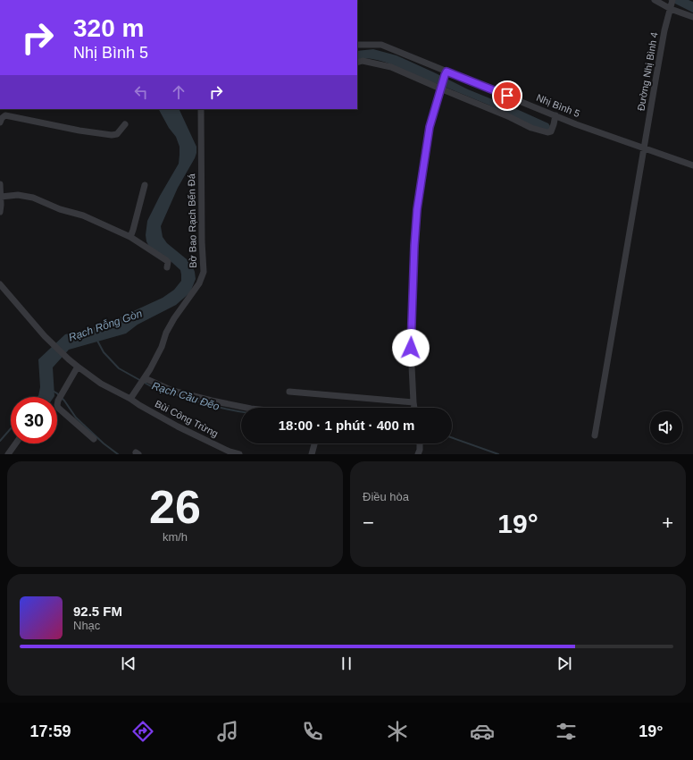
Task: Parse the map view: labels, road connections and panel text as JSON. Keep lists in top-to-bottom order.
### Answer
{
  "streets": {
    "street": [
      "Đường Nhị Bình 4",
      "Nhị Bình 5",
      "Bờ Bao Rạch Bến Đá",
      "Bùi Công Trừng"
    ]
  },
  "crossings": [
    ["Đường Nhị Bình 4", "Nhị Bình 5"],
    ["Bờ Bao Rạch Bến Đá", "Bùi Công Trừng"]
  ],
  "water": ["Rạch Rỗng Gòn", "Rạch Cầu Đẽo"],
  "page": {
    "turn": ["320 m", "Nhị Bình 5"],
    "limit": "30",
    "trip": "18:00 · 1 phút · 400 m",
    "tile": [
      ["26", "km/h"],
      "Điều hòa"
    ],
    "heat": ["−", "19°", "+"],
    "song": ["92.5 FM", "Nhạc"],
    "tabs": ["17:59", "19°"]
  }
}
